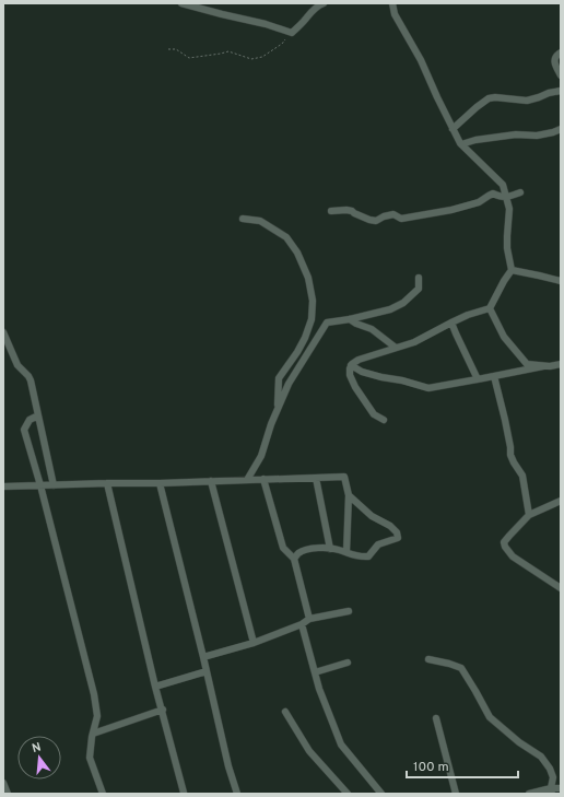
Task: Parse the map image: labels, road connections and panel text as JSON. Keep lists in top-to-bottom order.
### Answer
{
  "scale_bar": "100 m",
  "north": "top"
}
